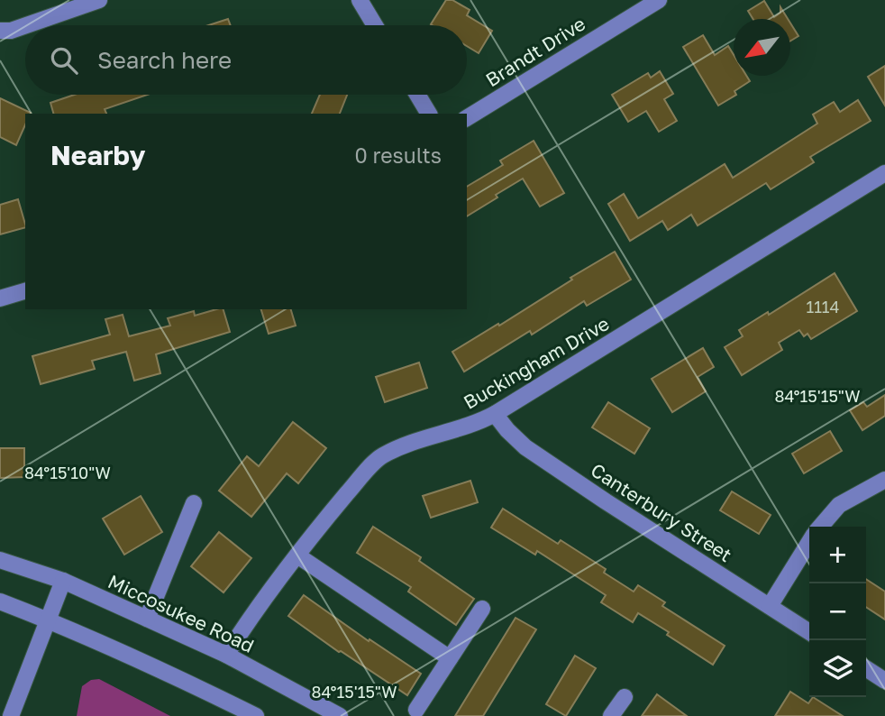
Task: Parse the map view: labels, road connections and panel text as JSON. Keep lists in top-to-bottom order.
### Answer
{
  "streets": {
    "street": [
      "Brandt Drive",
      "Buckingham Drive",
      "Canterbury Street",
      "Miccosukee Road"
    ]
  },
  "crossings": [
    ["Buckingham Drive", "Canterbury Street"],
    ["Buckingham Drive", "Miccosukee Road"]
  ],
  "house_numbers": ["1114"],
  "north": "bottom left",
  "page": {
    "search": "Search here",
    "heading": ["Nearby", "0 results"],
    "map_buttons": ["+", "−"]
  },
  "coordinates": ["84°15'15\"W", "84°15'10\"W"]
}
